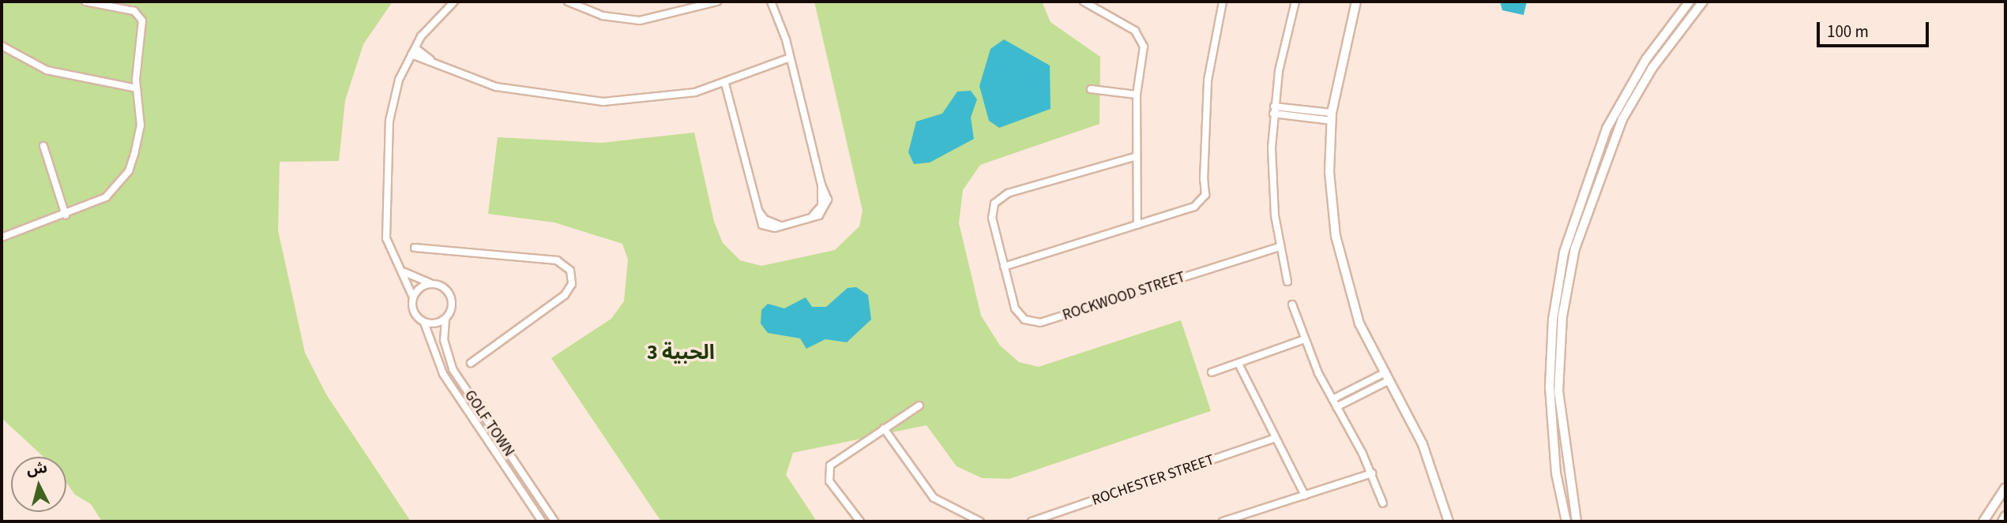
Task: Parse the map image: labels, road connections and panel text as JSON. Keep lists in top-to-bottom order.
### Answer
{
  "streets": {
    "street": ["ROCKWOOD STREET", "GOLF TOWN", "ROCHESTER STREET"]
  },
  "districts": ["الحبية 3"],
  "scale_bar": "100 m",
  "north": "top"
}
